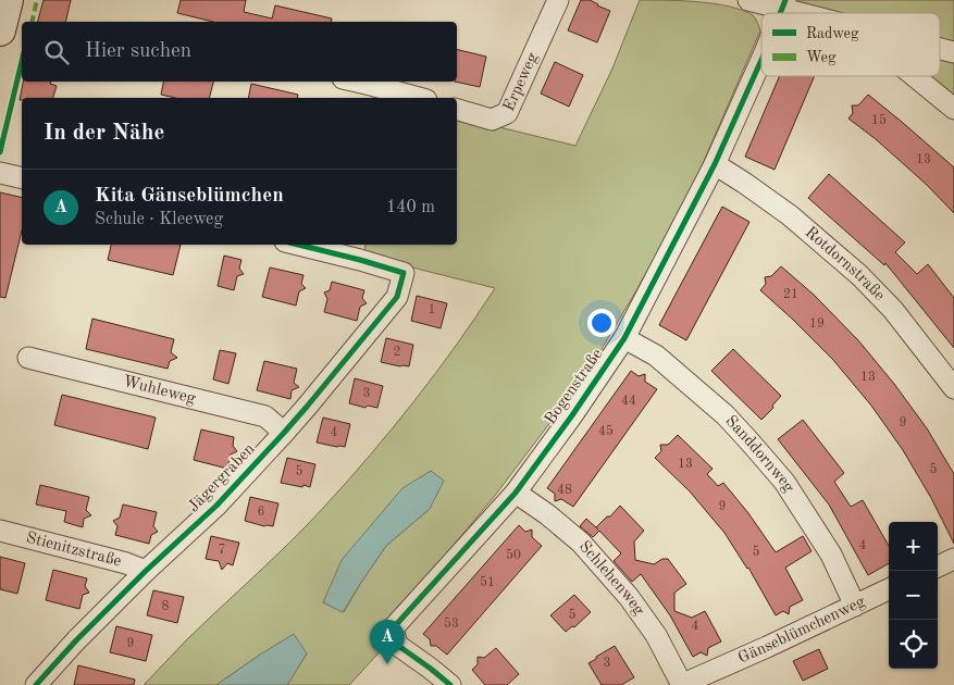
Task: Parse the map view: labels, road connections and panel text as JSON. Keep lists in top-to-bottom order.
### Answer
{
  "streets": {
    "street": [
      "Erpeweg",
      "Rotdornstraße",
      "Bogenstraße",
      "Wuhleweg",
      "Sanddornweg",
      "Jägergraben",
      "Stienitzstraße",
      "Schlehenweg",
      "Gänseblümchenweg"
    ]
  },
  "crossings": [
    ["Rotdornstraße", "Bogenstraße"],
    ["Bogenstraße", "Sanddornweg"],
    ["Bogenstraße", "Schlehenweg"],
    ["Wuhleweg", "Jägergraben"],
    ["Sanddornweg", "Gänseblümchenweg"],
    ["Jägergraben", "Stienitzstraße"],
    ["Schlehenweg", "Gänseblümchenweg"]
  ],
  "house_numbers": [
    "15",
    "13",
    "21",
    "1",
    "19",
    "2",
    "13",
    "3",
    "44",
    "9",
    "45",
    "4",
    "13",
    "5",
    "5",
    "48",
    "9",
    "6",
    "4",
    "7",
    "5",
    "50",
    "51",
    "8",
    "5",
    "53",
    "4",
    "9",
    "3"
  ],
  "legend": ["Radweg", "Weg"],
  "page": {
    "search": "Hier suchen",
    "heading": "In der Nähe",
    "list": [
      {
        "mark": "A",
        "name": "Kita Gänseblümchen",
        "note": "Schule · Kleeweg",
        "value": "140 m"
      }
    ],
    "map_buttons": ["+", "−"],
    "pins": "A"
  }
}
